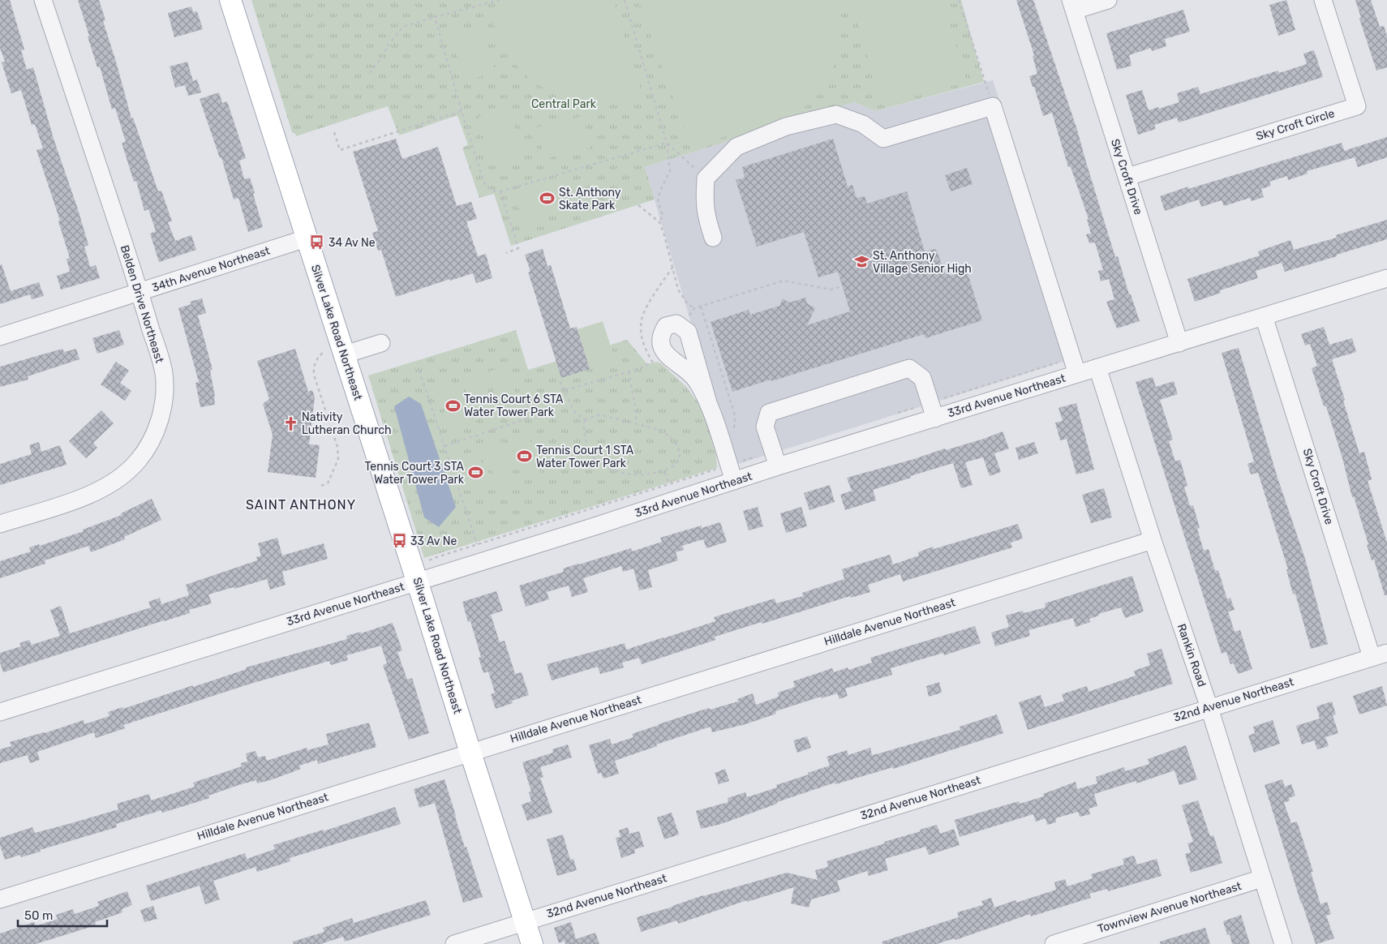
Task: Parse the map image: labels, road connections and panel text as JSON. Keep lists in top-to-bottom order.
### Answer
{
  "streets": {
    "main road": ["Silver Lake Road Northeast"],
    "street": [
      "Sky Croft Circle",
      "Sky Croft Drive",
      "34th Avenue Northeast",
      "Belden Drive Northeast",
      "33rd Avenue Northeast",
      "Hilldale Avenue Northeast",
      "Rankin Road",
      "32nd Avenue Northeast",
      "Townview Avenue Northeast"
    ]
  },
  "crossings": [
    ["Sky Croft Circle", "Sky Croft Drive"],
    ["Sky Croft Drive", "33rd Avenue Northeast"],
    ["Sky Croft Drive", "32nd Avenue Northeast"],
    ["34th Avenue Northeast", "Belden Drive Northeast"],
    ["34th Avenue Northeast", "Silver Lake Road Northeast"],
    ["Silver Lake Road Northeast", "33rd Avenue Northeast"],
    ["Silver Lake Road Northeast", "Hilldale Avenue Northeast"],
    ["Silver Lake Road Northeast", "32nd Avenue Northeast"],
    ["33rd Avenue Northeast", "Rankin Road"],
    ["Hilldale Avenue Northeast", "Rankin Road"],
    ["Rankin Road", "32nd Avenue Northeast"],
    ["Rankin Road", "Townview Avenue Northeast"]
  ],
  "districts": ["SAINT ANTHONY"],
  "parks": ["Central Park"],
  "places": {
    "sports": [
      "St. Anthony Skate Park",
      "Tennis Court 6 STA Water Tower Park",
      "Tennis Court 1 STA Water Tower Park",
      "Tennis Court 3 STA Water Tower Park"
    ],
    "bus stop": ["34 Av Ne", "33 Av Ne"],
    "school or university": ["St. Anthony Village Senior High"],
    "church": ["Nativity Lutheran Church"]
  },
  "scale_bar": "50 m"
}
